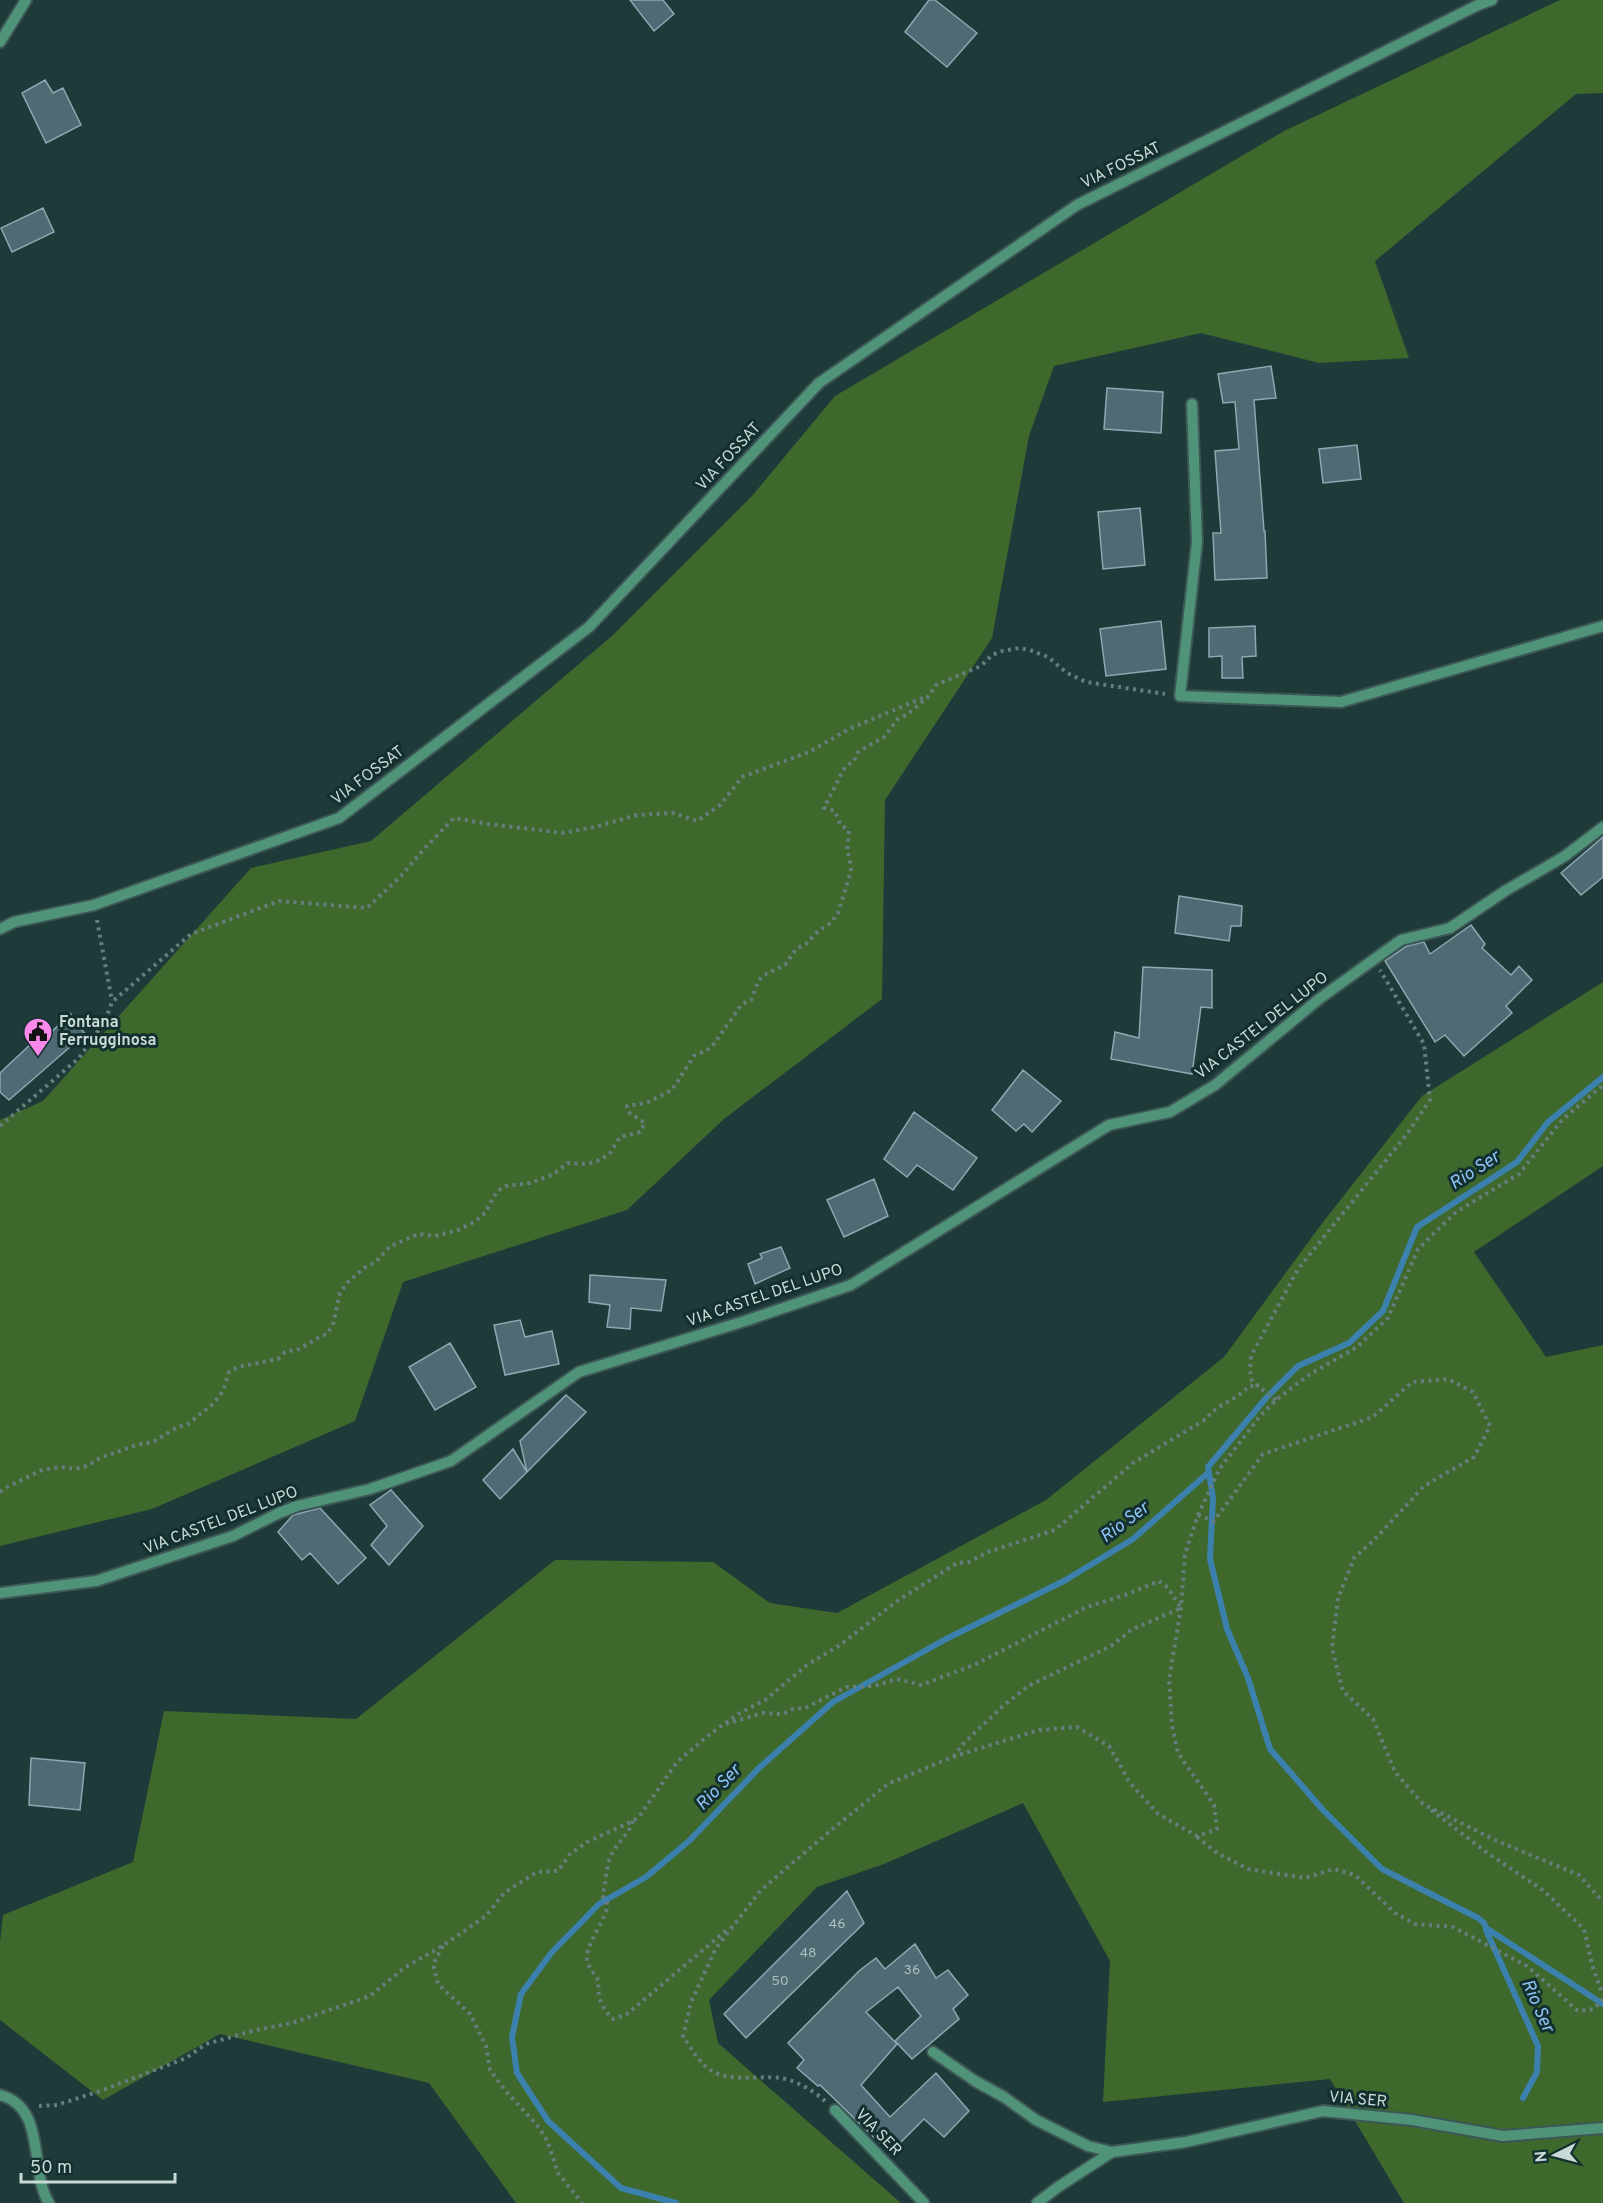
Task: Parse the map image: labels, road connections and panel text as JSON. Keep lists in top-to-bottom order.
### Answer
{
  "streets": {
    "street": ["VIA FOSSAT", "VIA CASTEL DEL LUPO", "VIA SER"]
  },
  "water": ["Rio Ser"],
  "places": {
    "public building": ["Fontana Ferrugginosa"]
  },
  "house_numbers": [
    "46",
    "48",
    "36",
    "50"
  ],
  "scale_bar": "50 m",
  "north": "left"
}
